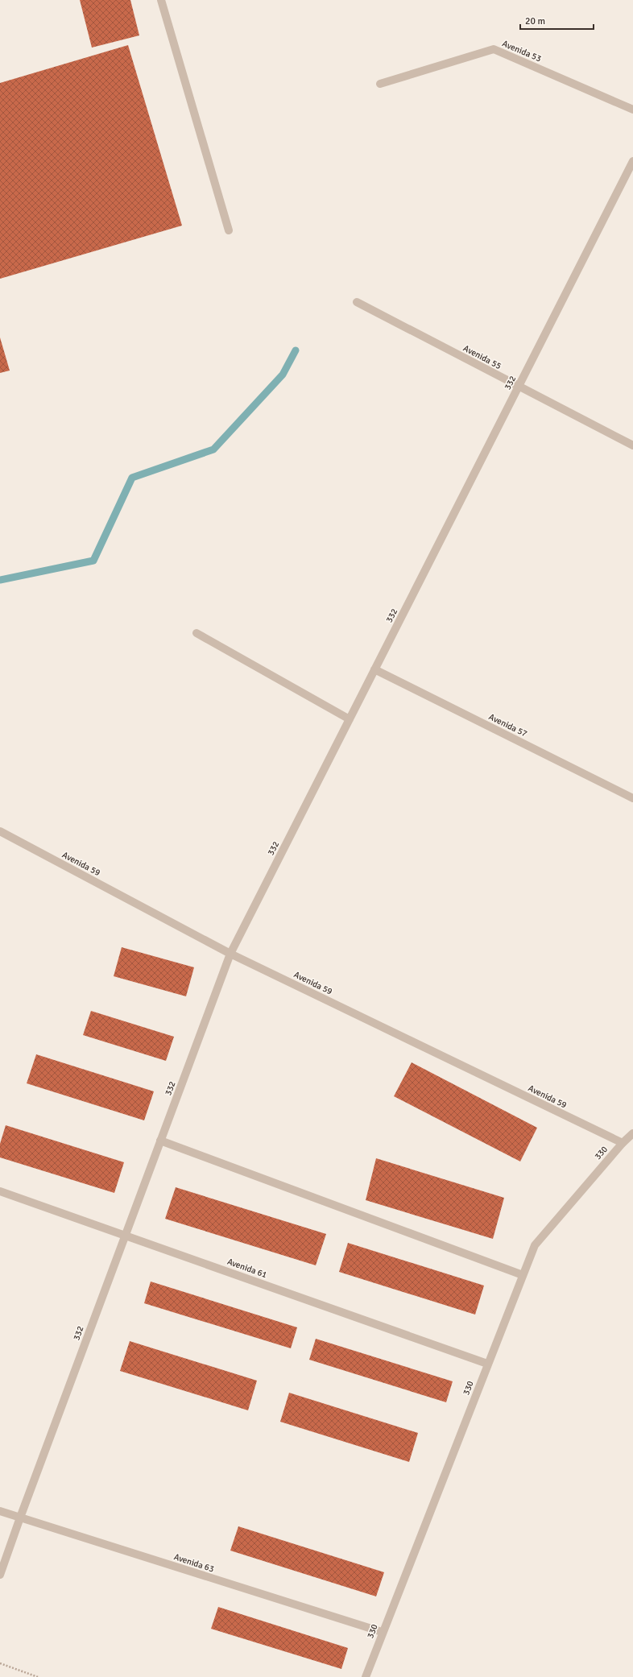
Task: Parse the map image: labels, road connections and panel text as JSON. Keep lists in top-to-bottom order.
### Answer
{
  "streets": {
    "street": [
      "Avenida 53",
      "Avenida 55",
      "332",
      "Avenida 57",
      "Avenida 59",
      "330",
      "Avenida 61",
      "Avenida 63"
    ]
  },
  "crossings": [
    ["Avenida 55", "332"],
    ["332", "Avenida 57"],
    ["332", "Avenida 59"],
    ["332", "Avenida 61"],
    ["332", "Avenida 63"],
    ["Avenida 59", "330"],
    ["330", "Avenida 61"],
    ["330", "Avenida 63"]
  ],
  "scale_bar": "20 m"
}
